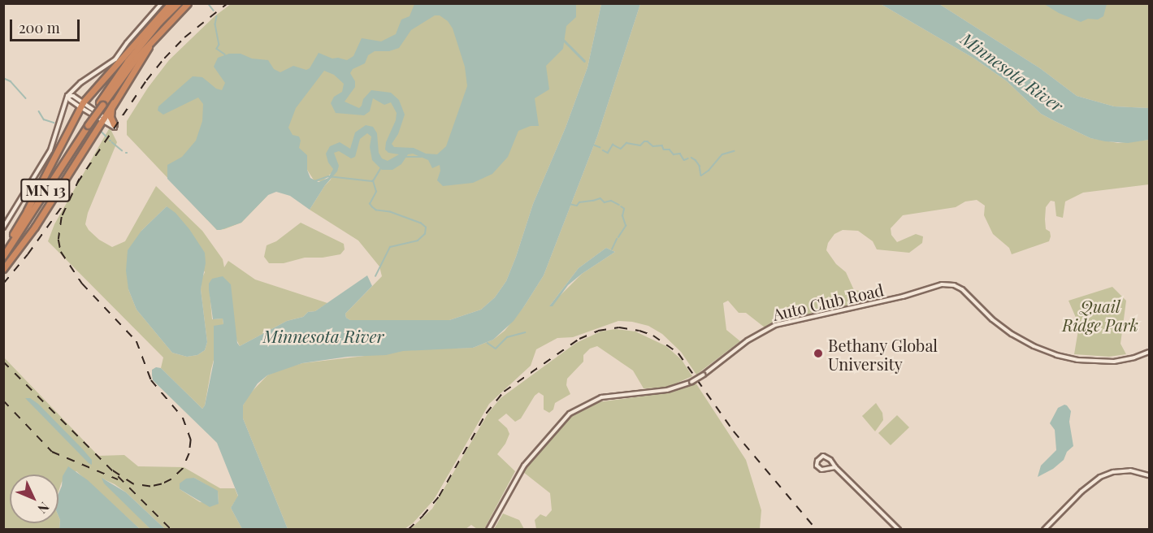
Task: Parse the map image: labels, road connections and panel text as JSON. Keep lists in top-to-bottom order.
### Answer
{
  "streets": {
    "highway": ["MN 13"],
    "street": ["Auto Club Road"]
  },
  "water": ["Minnesota River"],
  "parks": ["Quail Ridge Park"],
  "places": ["Bethany Global University"],
  "scale_bar": "200 m",
  "north": "bottom right"
}
